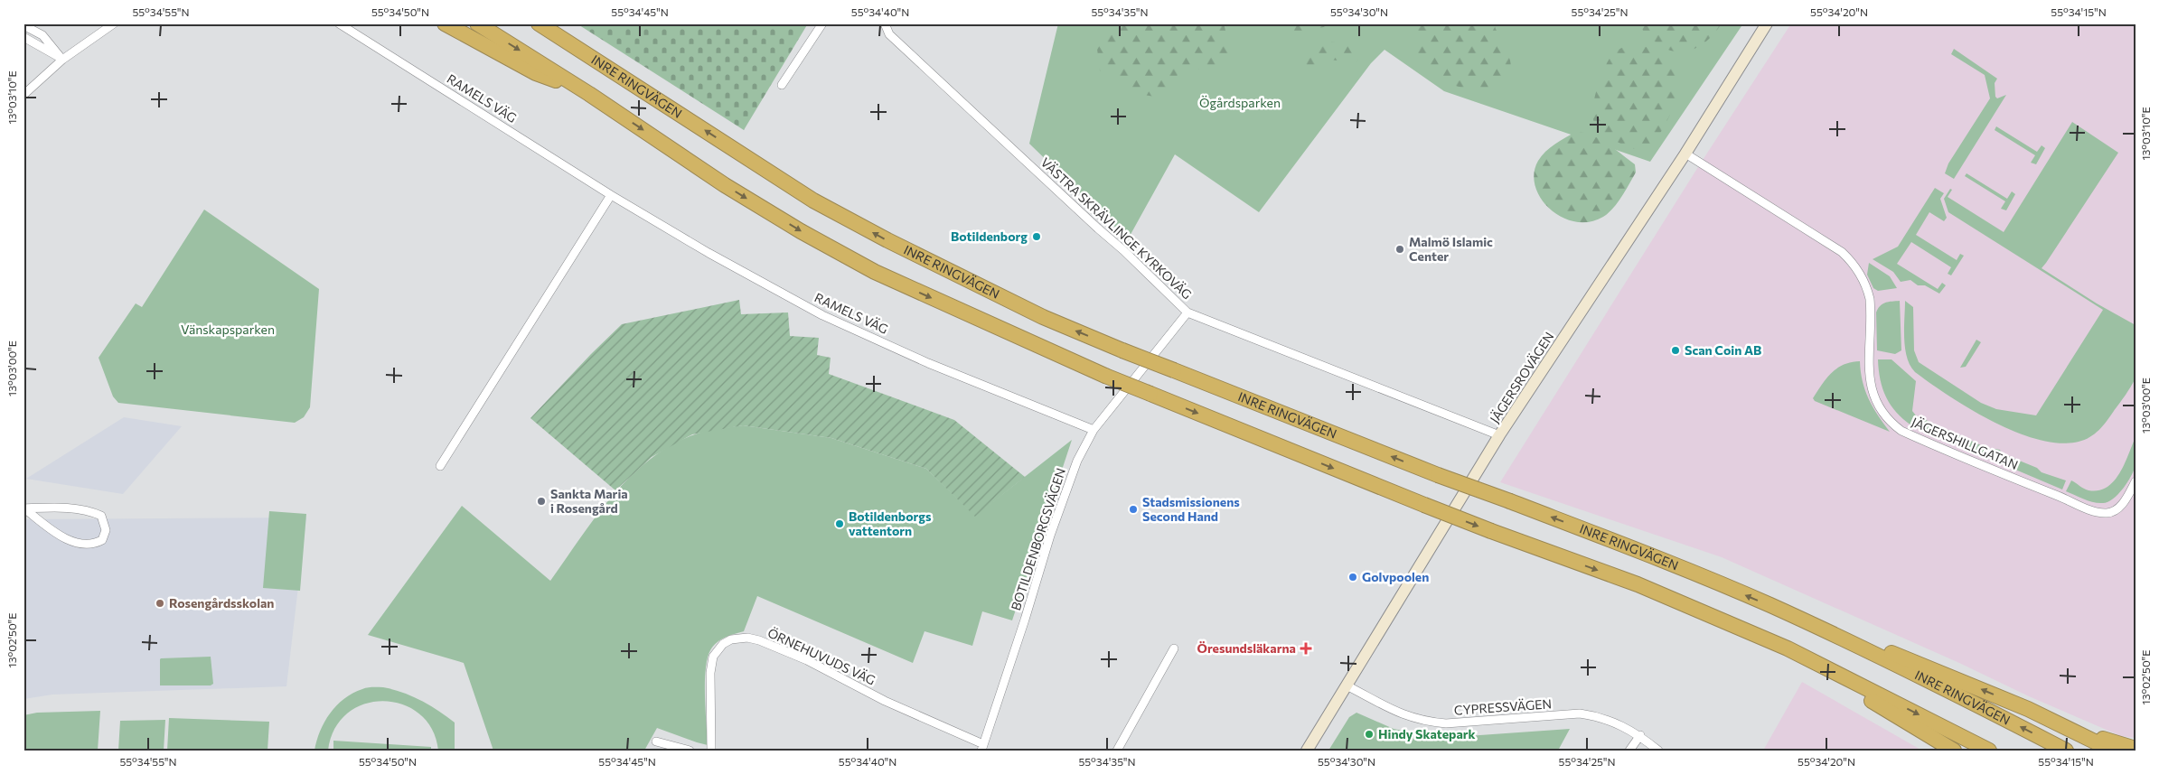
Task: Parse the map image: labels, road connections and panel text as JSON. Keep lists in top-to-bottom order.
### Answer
{
  "streets": {
    "highway": ["INRE RINGVÄGEN"],
    "street": [
      "RAMELS VÄG",
      "VÄSTRA SKRÄVLINGE KYRKOVÄG",
      "JÄGERSROVÄGEN",
      "JÄGERSHILLGATAN",
      "BOTILDENBORGSVÄGEN",
      "ÖRNEHUVUDS VÄG",
      "CYPRESSVÄGEN"
    ]
  },
  "crossings": [
    ["RAMELS VÄG", "BOTILDENBORGSVÄGEN"],
    ["VÄSTRA SKRÄVLINGE KYRKOVÄG", "JÄGERSROVÄGEN"],
    ["VÄSTRA SKRÄVLINGE KYRKOVÄG", "BOTILDENBORGSVÄGEN"],
    ["JÄGERSROVÄGEN", "JÄGERSHILLGATAN"],
    ["JÄGERSROVÄGEN", "CYPRESSVÄGEN"],
    ["BOTILDENBORGSVÄGEN", "ÖRNEHUVUDS VÄG"]
  ],
  "parks": ["Ögårdsparken", "Vänskapsparken"],
  "places": {
    "other": [
      "Botildenborg",
      "Malmö Islamic Center",
      "Scan Coin AB",
      "Sankta Maria i Rosengård",
      "Stadsmissionens Second Hand",
      "Botildenborgs vattentorn",
      "Golvpoolen",
      "Rosengårdsskolan",
      "Hindy Skatepark"
    ],
    "health": ["Öresundsläkarna"]
  },
  "coordinates": [
    "55°34'55\"N",
    "55°34'50\"N",
    "55°34'45\"N",
    "55°34'40\"N",
    "55°34'35\"N",
    "55°34'30\"N",
    "55°34'25\"N",
    "55°34'20\"N",
    "55°34'15\"N",
    "13°03'10\"E",
    "13°03'00\"E",
    "13°02'50\"E"
  ]
}
